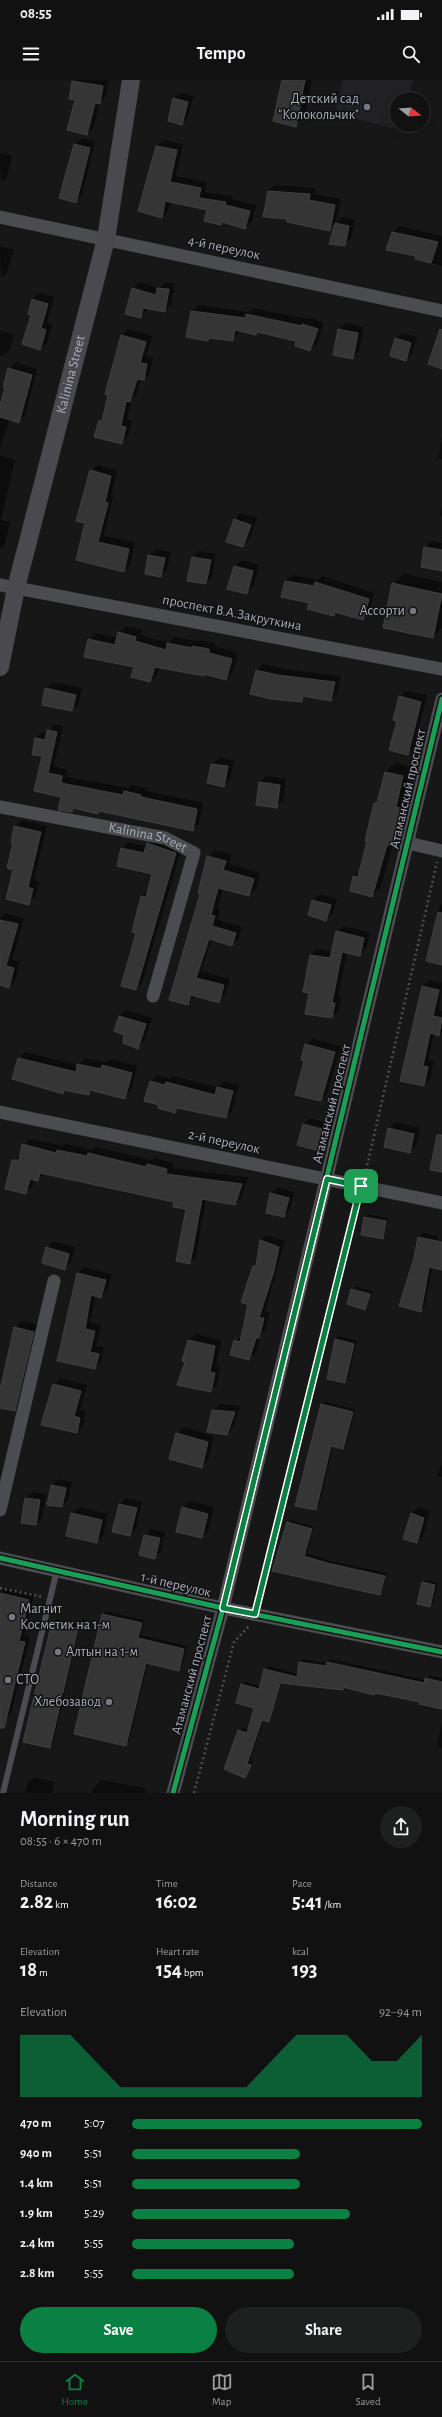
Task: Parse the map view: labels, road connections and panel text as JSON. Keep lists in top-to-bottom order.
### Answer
{
  "streets": {
    "main road": ["Kalinina Street"],
    "street": [
      "4-й переулок",
      "проспект В.А.Закруткина",
      "Атаманский проспект",
      "2-й переулок",
      "1-й переулок"
    ]
  },
  "crossings": [
    ["4-й переулок", "Kalinina Street"],
    ["Kalinina Street", "проспект В.А.Закруткина"],
    ["Атаманский проспект", "2-й переулок"],
    ["Атаманский проспект", "1-й переулок"]
  ],
  "places": [
    "Детский сад \"Колокольчик\"",
    "Ассорти",
    "Магнит Косметик на 1-м",
    "Алтын на 1-м",
    "СТО",
    "Хлебозавод"
  ],
  "north": "right",
  "page": {
    "status": "08:55",
    "header": "Tempo",
    "heading": ["Morning run", "08:55 · 6 × 470 m"],
    "stats": [
      ["Distance", "2.82 km"],
      ["Time", "16:02"],
      ["Pace", "5:41 /km"],
      ["Elevation", "18 m"],
      ["Heart rate", "154 bpm"],
      ["kcal", "193"]
    ],
    "chart": ["Elevation", "92–94 m"],
    "list": [
      {
        "name": "470 m",
        "note": "5:07"
      },
      {
        "name": "940 m",
        "note": "5:51"
      },
      {
        "name": "1.4 km",
        "note": "5:51"
      },
      {
        "name": "1.9 km",
        "note": "5:29"
      },
      {
        "name": "2.4 km",
        "note": "5:55"
      },
      {
        "name": "2.8 km",
        "note": "5:55"
      }
    ],
    "buttons": ["Save", "Share"],
    "tabs": ["Home", "Map", "Saved"]
  }
}
